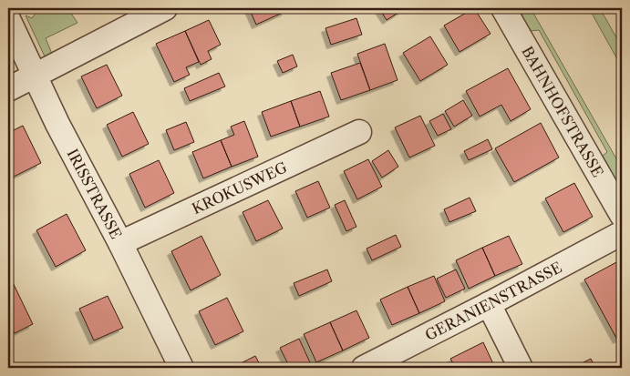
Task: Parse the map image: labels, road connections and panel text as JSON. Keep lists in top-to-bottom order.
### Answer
{
  "streets": {
    "street": [
      "BAHNHOFSTRASSE",
      "KROKUSWEG",
      "IRISSTRASSE",
      "GERANIENSTRASSE"
    ]
  },
  "crossings": [
    ["KROKUSWEG", "IRISSTRASSE"]
  ]
}
